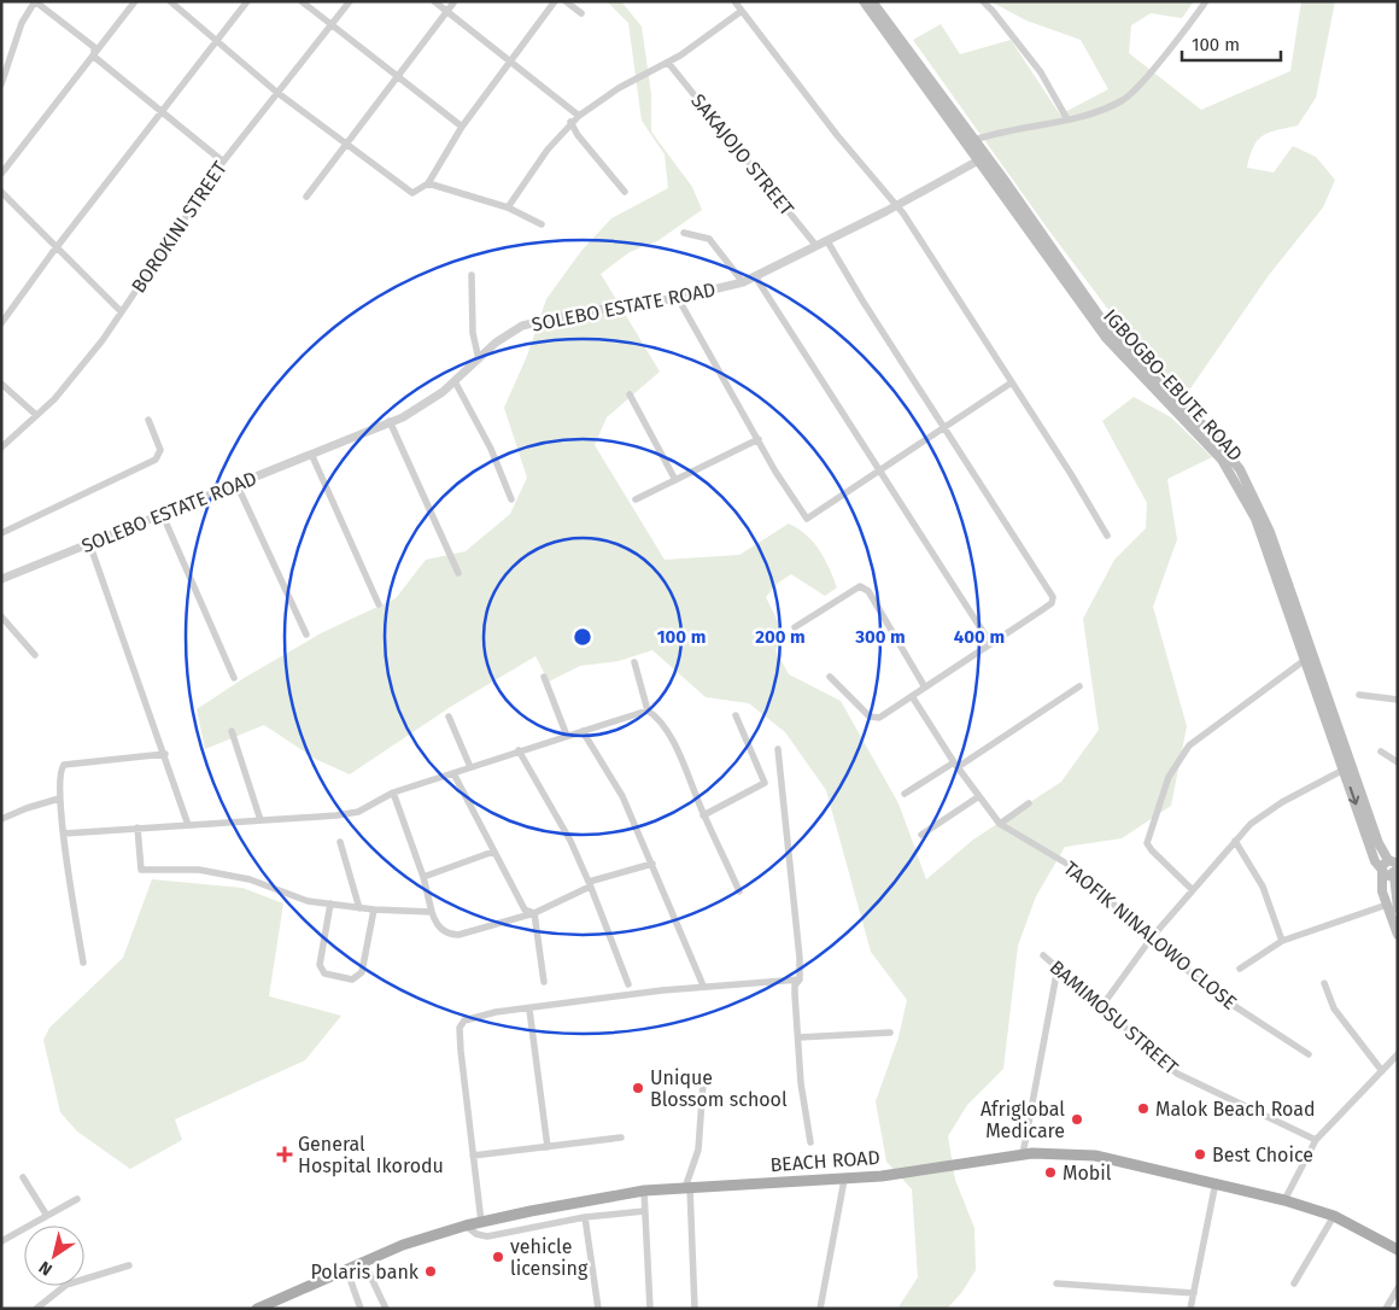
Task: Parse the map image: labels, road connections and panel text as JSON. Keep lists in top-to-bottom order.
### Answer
{
  "streets": {
    "main road": ["IGBOGBO-EBUTE ROAD", "BEACH ROAD"],
    "street": [
      "SAKAJOJO STREET",
      "BOROKINI STREET",
      "SOLEBO ESTATE ROAD",
      "TAOFIK NINALOWO CLOSE",
      "BAMIMOSU STREET"
    ]
  },
  "crossings": [
    ["SAKAJOJO STREET", "SOLEBO ESTATE ROAD"],
    ["SOLEBO ESTATE ROAD", "IGBOGBO-EBUTE ROAD"]
  ],
  "places": {
    "other": [
      "Unique Blossom school",
      "Malok Beach Road",
      "Afriglobal Medicare",
      "Best Choice",
      "Mobil",
      "vehicle licensing",
      "Polaris bank"
    ],
    "health": ["General Hospital Ikorodu"]
  },
  "scale_bar": "100 m",
  "north": "bottom left",
  "rings": [
    "100 m",
    "200 m",
    "300 m",
    "400 m"
  ]
}
